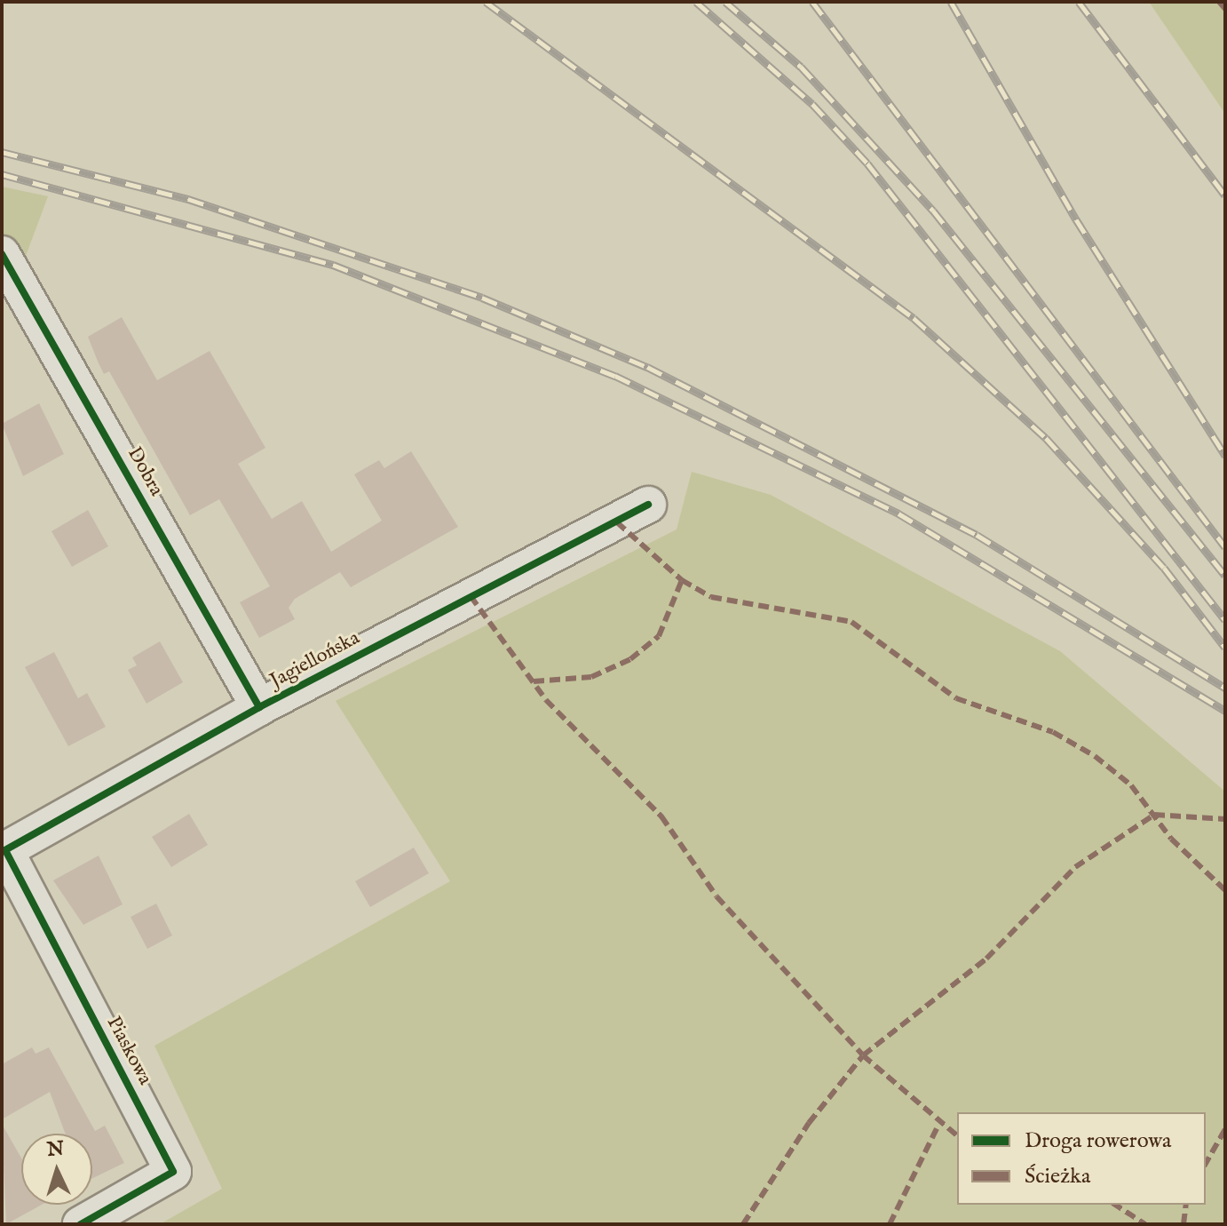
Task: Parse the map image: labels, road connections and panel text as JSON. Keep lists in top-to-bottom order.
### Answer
{
  "streets": {
    "street": ["Dobra", "Jagiellońska", "Piaskowa"]
  },
  "crossings": [
    ["Dobra", "Jagiellońska"],
    ["Jagiellońska", "Piaskowa"]
  ],
  "legend": ["Droga rowerowa", "Ścieżka"],
  "north": "top"
}
